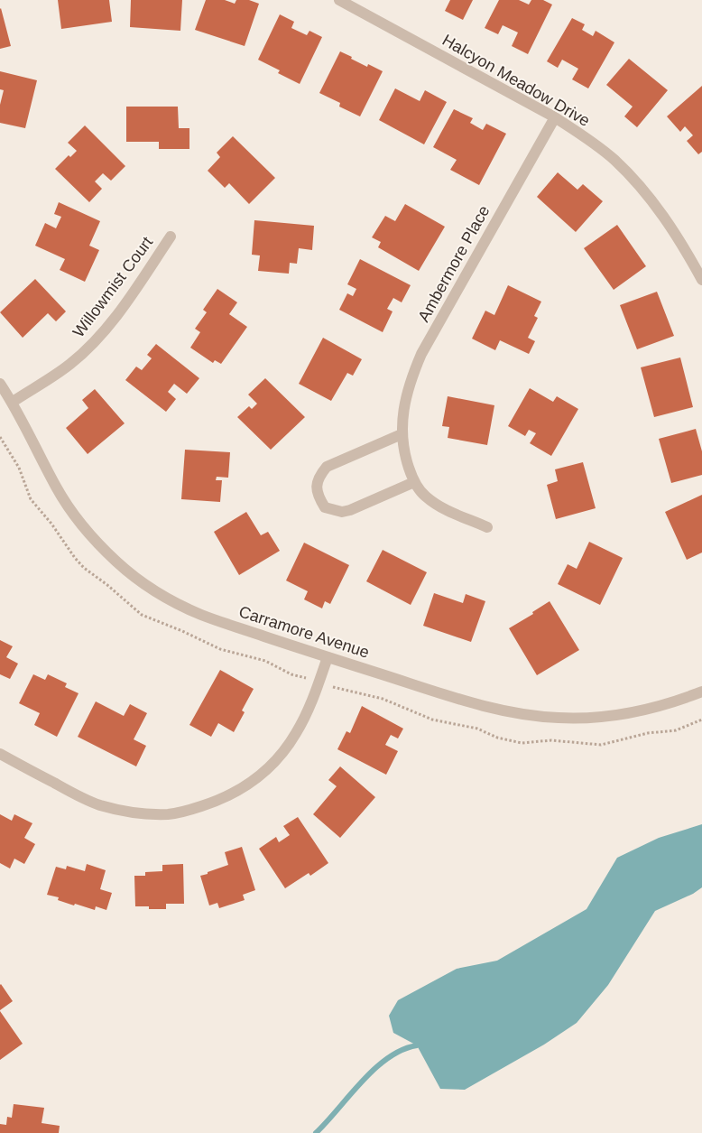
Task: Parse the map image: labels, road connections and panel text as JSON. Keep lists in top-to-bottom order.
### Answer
{
  "streets": {
    "street": [
      "Halcyon Meadow Drive",
      "Ambermore Place",
      "Willowmist Court",
      "Carramore Avenue"
    ]
  },
  "crossings": [
    ["Halcyon Meadow Drive", "Ambermore Place"],
    ["Willowmist Court", "Carramore Avenue"]
  ]
}
